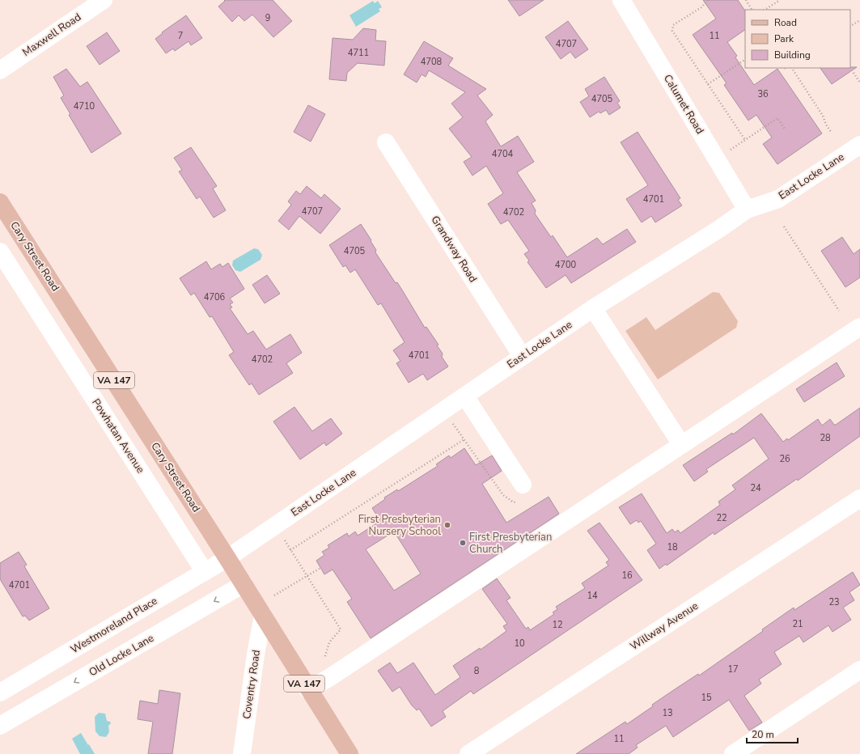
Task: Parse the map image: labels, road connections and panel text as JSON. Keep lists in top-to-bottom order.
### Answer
{
  "streets": {
    "main road": ["Cary Street Road", "VA 147"],
    "street": [
      "Maxwell Road",
      "Calumet Road",
      "East Locke Lane",
      "Grandway Road",
      "Powhatan Avenue",
      "Westmoreland Place",
      "Willway Avenue",
      "Old Locke Lane",
      "Coventry Road"
    ]
  },
  "crossings": [
    ["Calumet Road", "East Locke Lane"],
    ["East Locke Lane", "Grandway Road"],
    ["East Locke Lane", "Cary Street Road"],
    ["East Locke Lane", "Westmoreland Place"],
    ["Cary Street Road", "Westmoreland Place"],
    ["Cary Street Road", "Old Locke Lane"],
    ["Cary Street Road", "Coventry Road"],
    ["Powhatan Avenue", "Westmoreland Place"]
  ],
  "one_way": ["Old Locke Lane"],
  "places": ["First Presbyterian Nursery School", "First Presbyterian Church"],
  "house_numbers": [
    "9",
    "7",
    "11",
    "4707",
    "4711",
    "4708",
    "36",
    "4705",
    "4710",
    "4704",
    "4701",
    "4707",
    "4702",
    "4705",
    "4700",
    "4706",
    "4701",
    "4702",
    "28",
    "26",
    "24",
    "22",
    "18",
    "16",
    "4701",
    "14",
    "23",
    "21",
    "12",
    "10",
    "17",
    "8",
    "15",
    "13",
    "11"
  ],
  "legend": ["Road", "Park", "Building"],
  "scale_bar": "20 m"
}
